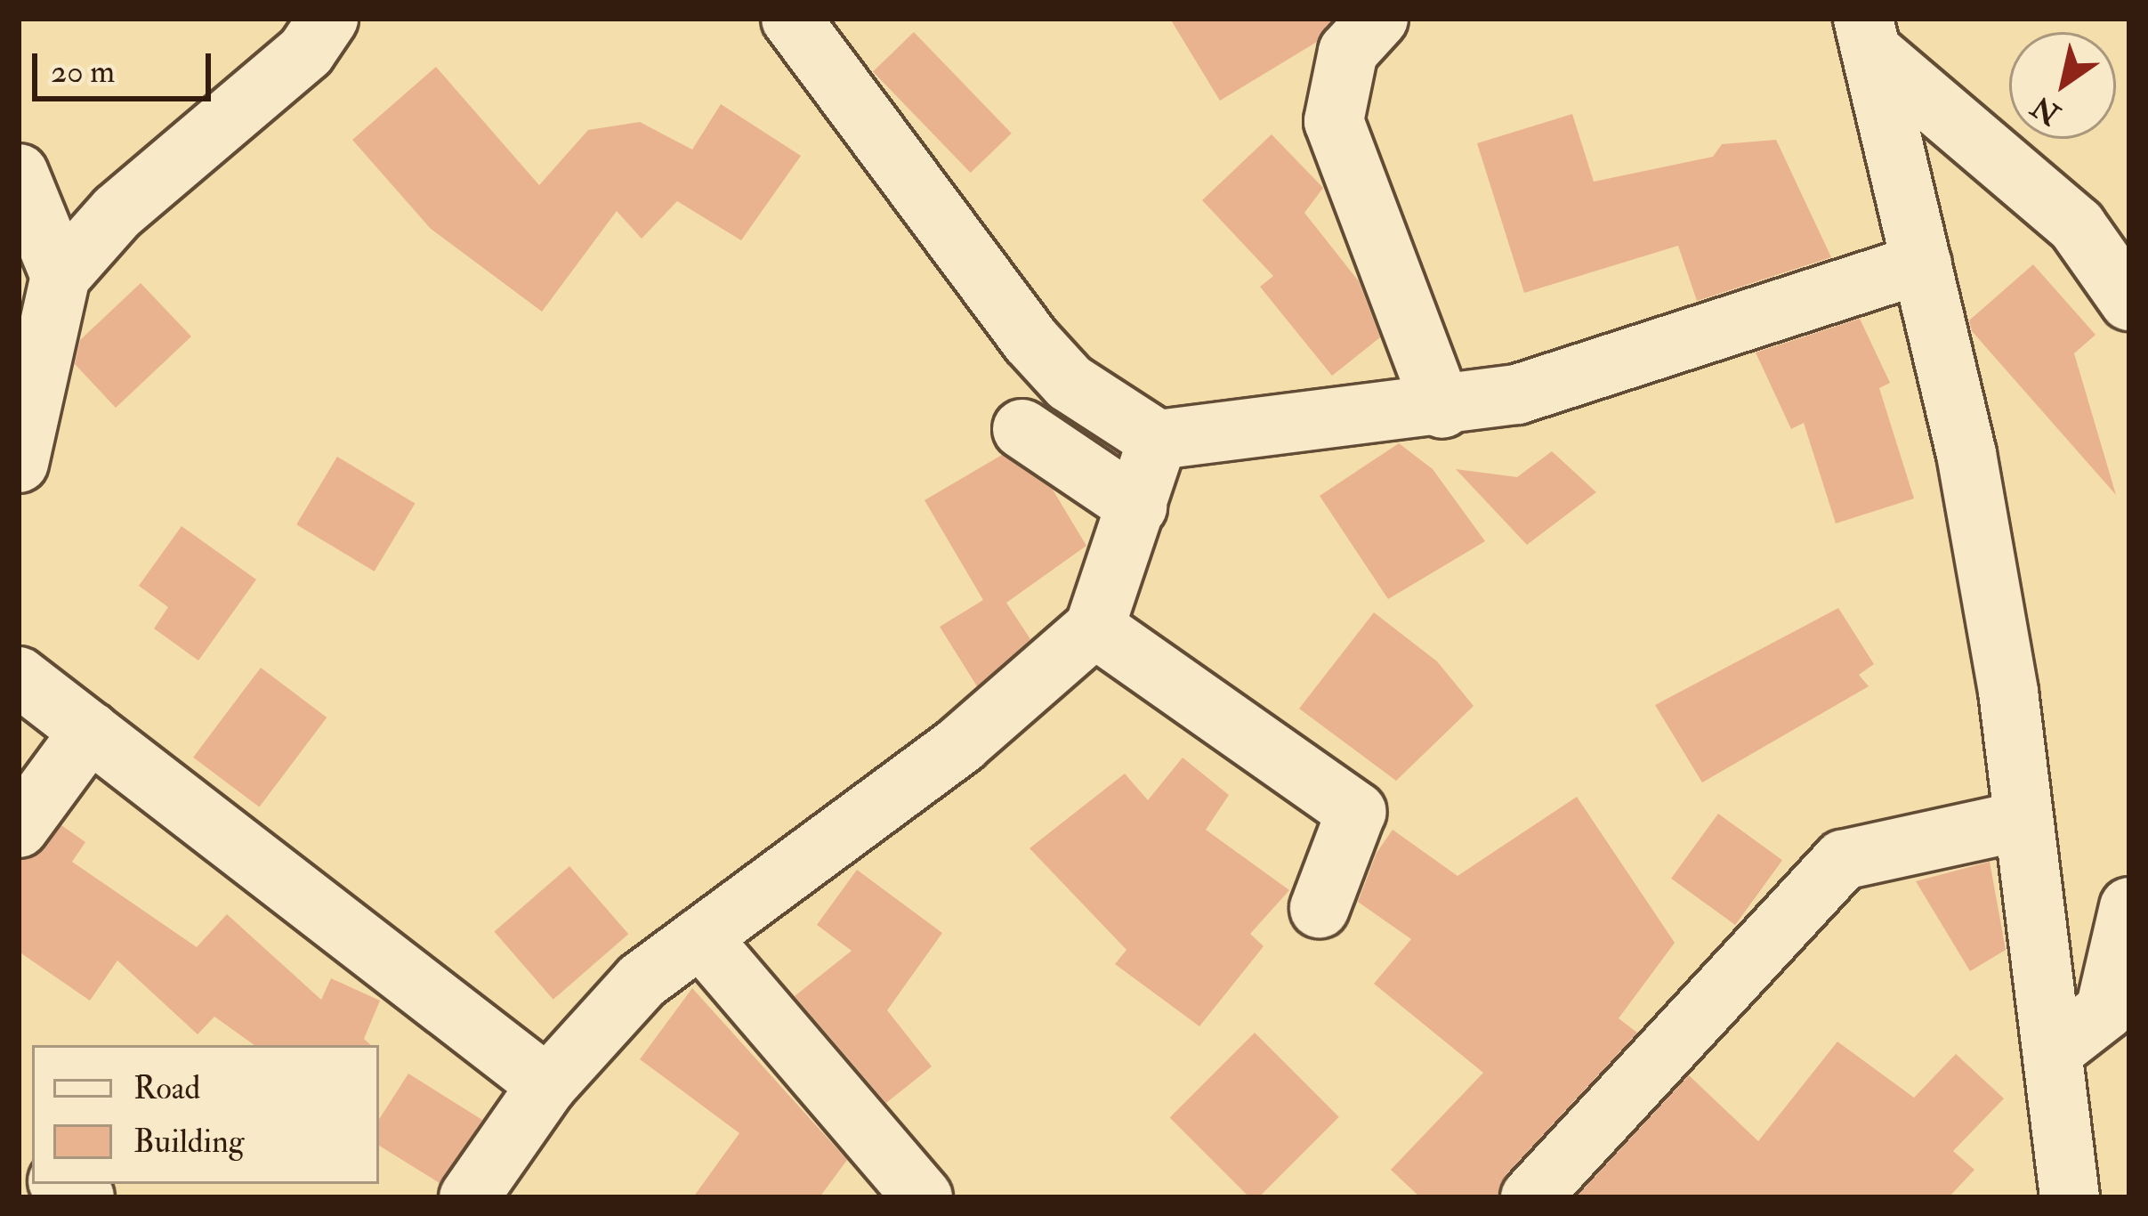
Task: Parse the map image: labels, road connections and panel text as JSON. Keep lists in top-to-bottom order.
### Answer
{
  "legend": ["Road", "Building"],
  "scale_bar": "20 m",
  "north": "bottom left"
}
